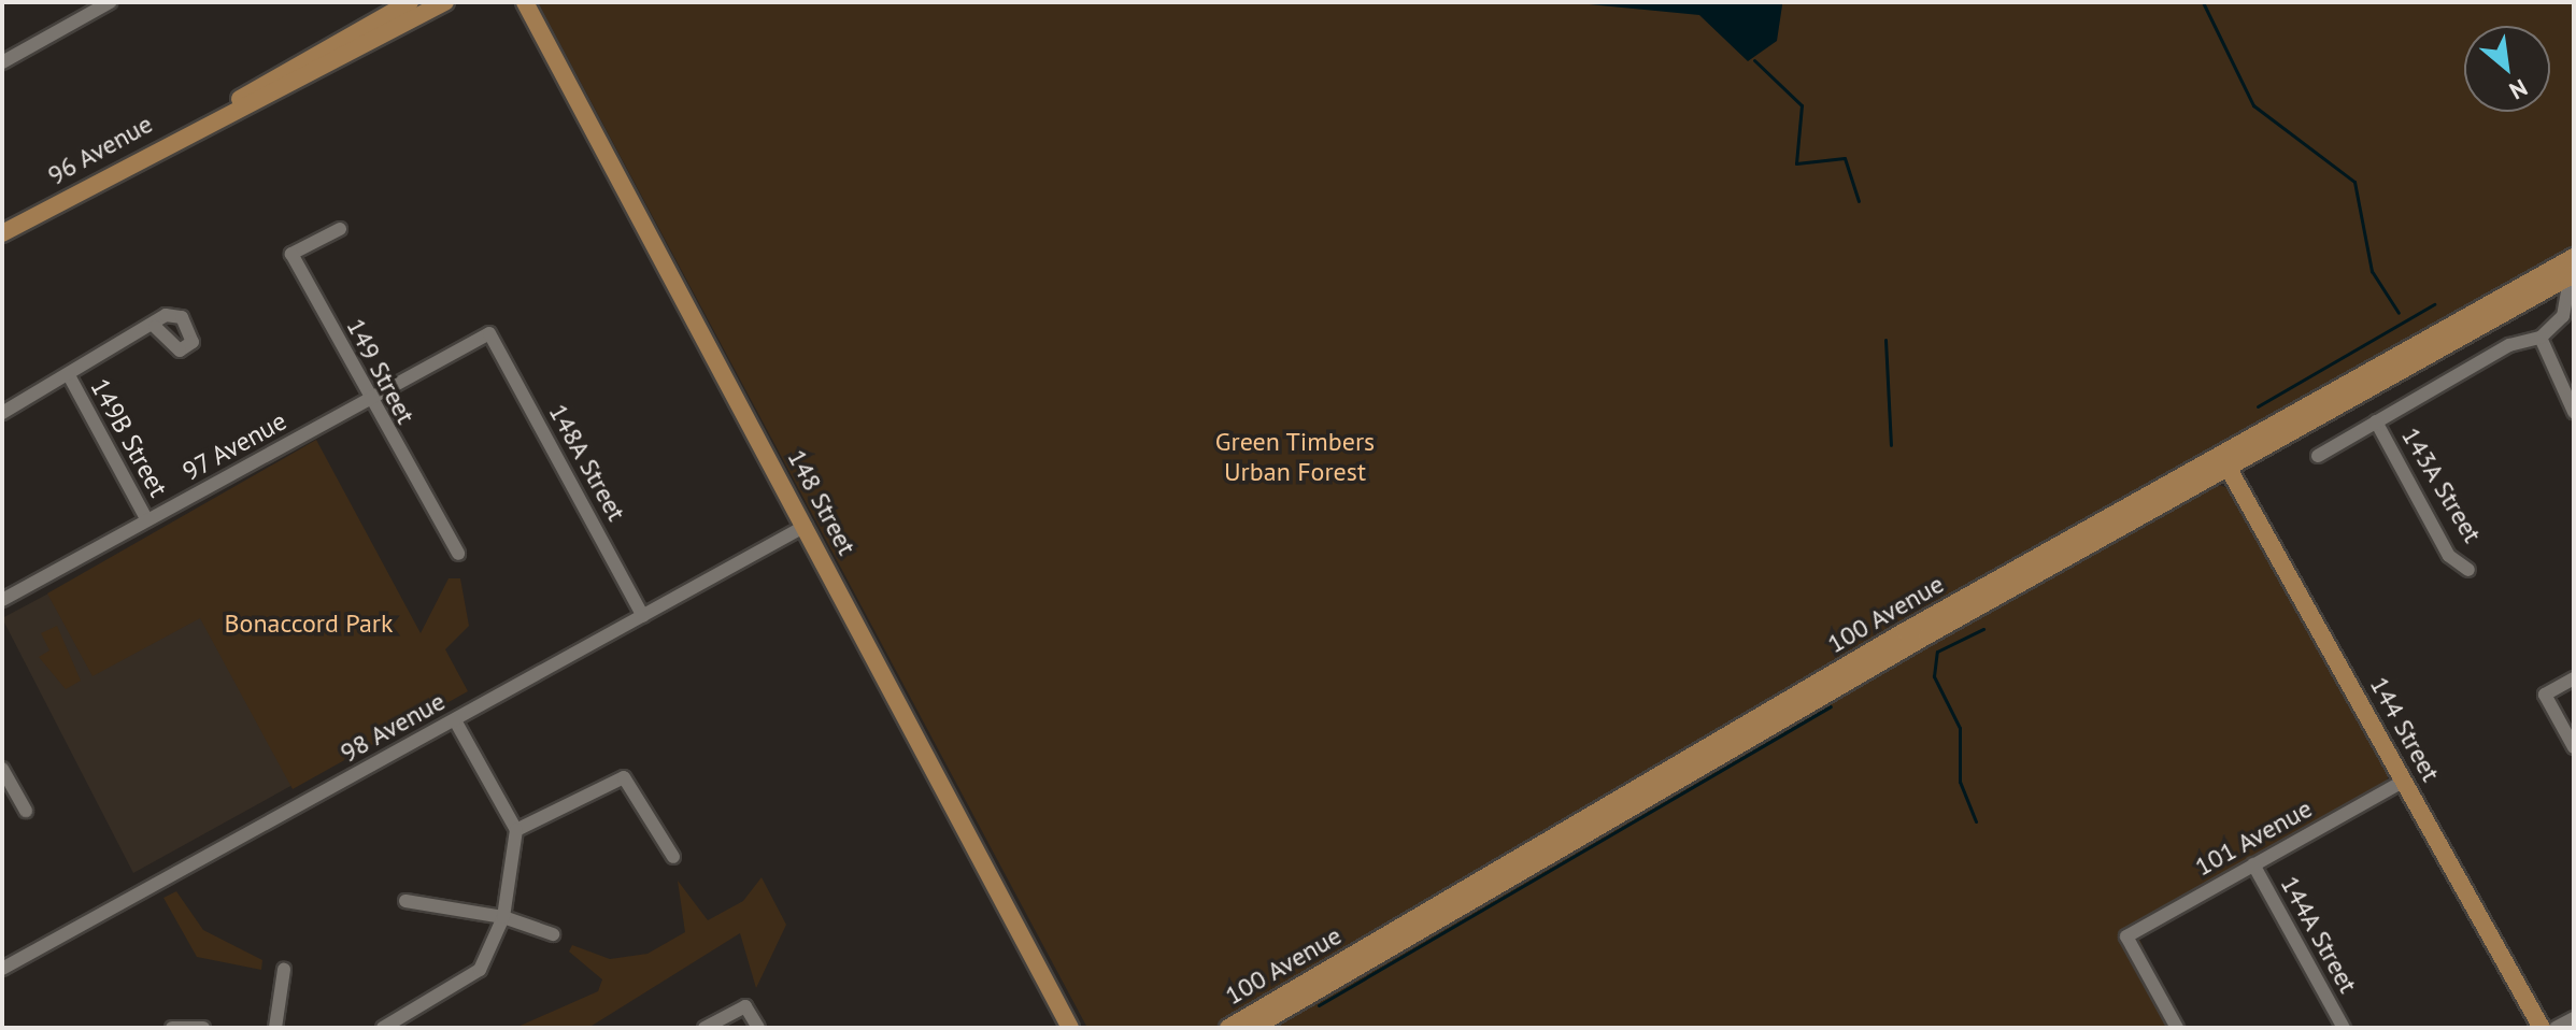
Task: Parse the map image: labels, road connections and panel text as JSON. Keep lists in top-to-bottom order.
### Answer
{
  "streets": {
    "main road": [
      "96 Avenue",
      "148 Street",
      "100 Avenue",
      "144 Street"
    ],
    "street": [
      "149 Street",
      "149B Street",
      "97 Avenue",
      "148A Street",
      "143A Street",
      "98 Avenue",
      "101 Avenue",
      "144A Street"
    ]
  },
  "crossings": [
    ["149 Street", "97 Avenue"],
    ["149B Street", "97 Avenue"],
    ["97 Avenue", "148A Street"],
    ["148A Street", "98 Avenue"],
    ["148 Street", "98 Avenue"],
    ["100 Avenue", "144 Street"],
    ["144 Street", "101 Avenue"],
    ["101 Avenue", "144A Street"]
  ],
  "parks": ["Green Timbers Urban Forest", "Bonaccord Park"],
  "north": "bottom right"
}
